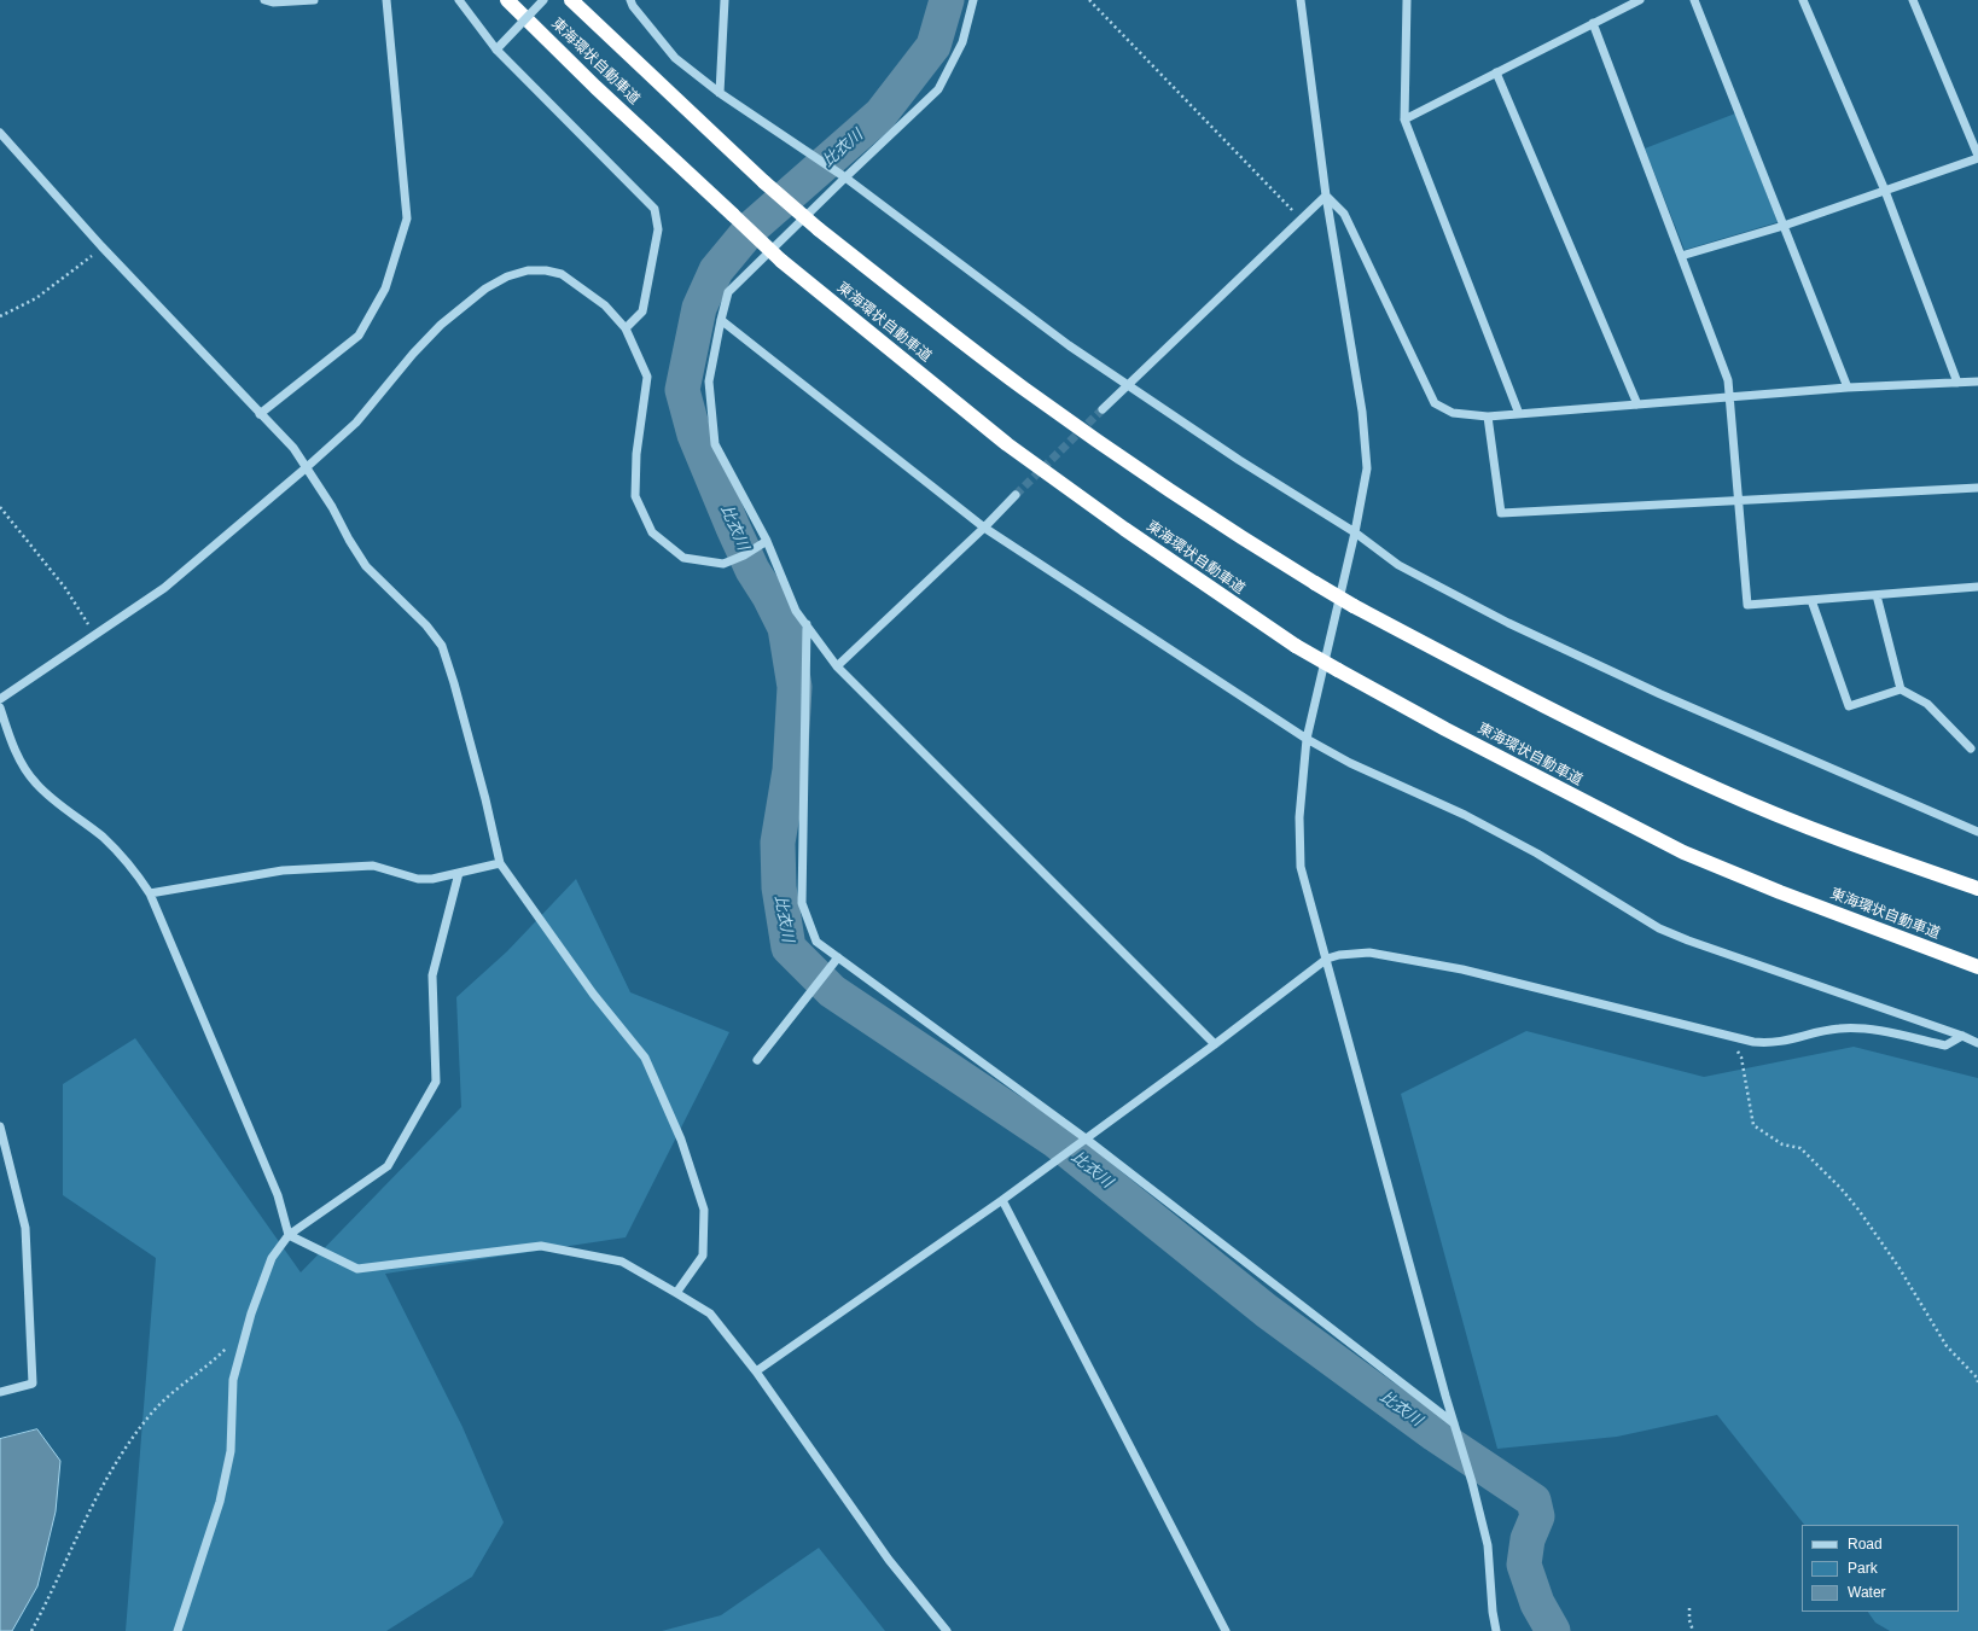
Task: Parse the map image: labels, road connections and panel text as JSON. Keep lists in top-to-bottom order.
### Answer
{
  "streets": {
    "highway": ["東海環状自動車道"]
  },
  "water": ["比衣川"],
  "legend": ["Road", "Park", "Water"]
}
